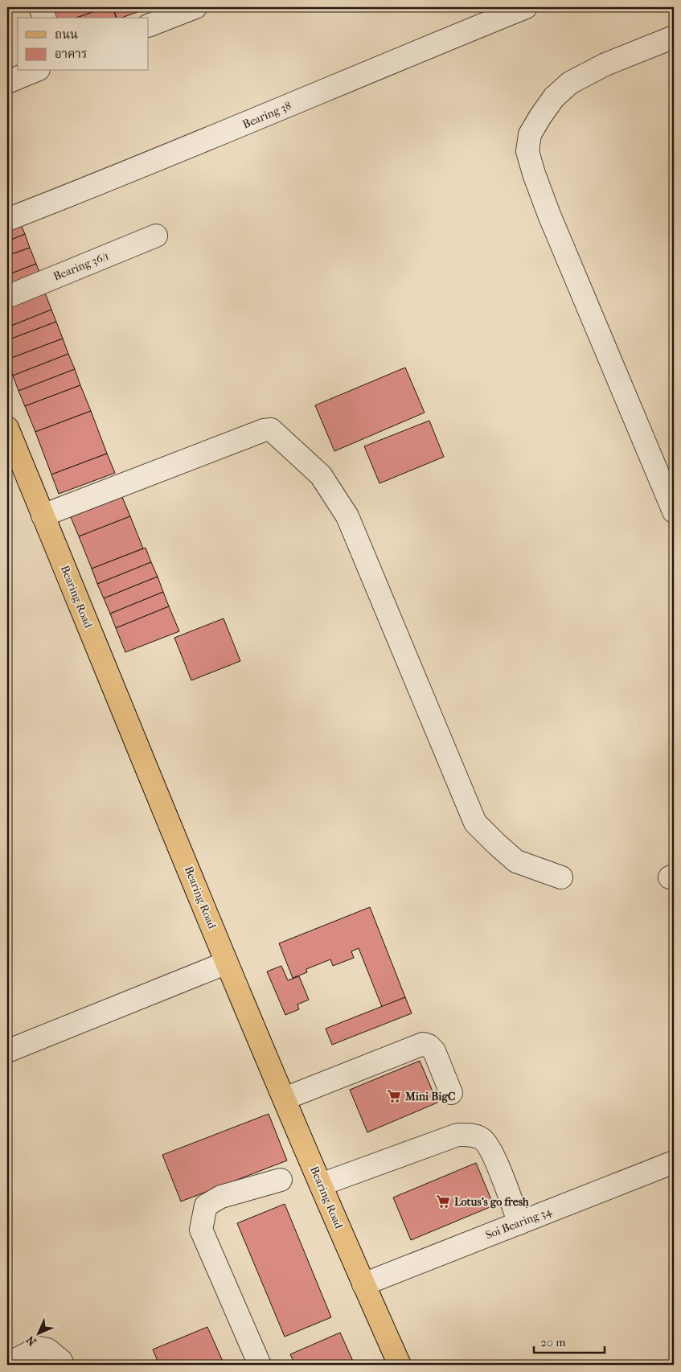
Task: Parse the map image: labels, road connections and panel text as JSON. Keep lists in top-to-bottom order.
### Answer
{
  "streets": {
    "main road": ["Bearing Road"],
    "street": ["Bearing 38", "Bearing 36/1", "Soi Bearing 34"]
  },
  "crossings": [
    ["Bearing Road", "Soi Bearing 34"]
  ],
  "places": {
    "supermarket": ["Mini BigC", "Lotus's go fresh"]
  },
  "legend": ["ถนน", "อาคาร"],
  "scale_bar": "20 m",
  "north": "bottom left"
}
